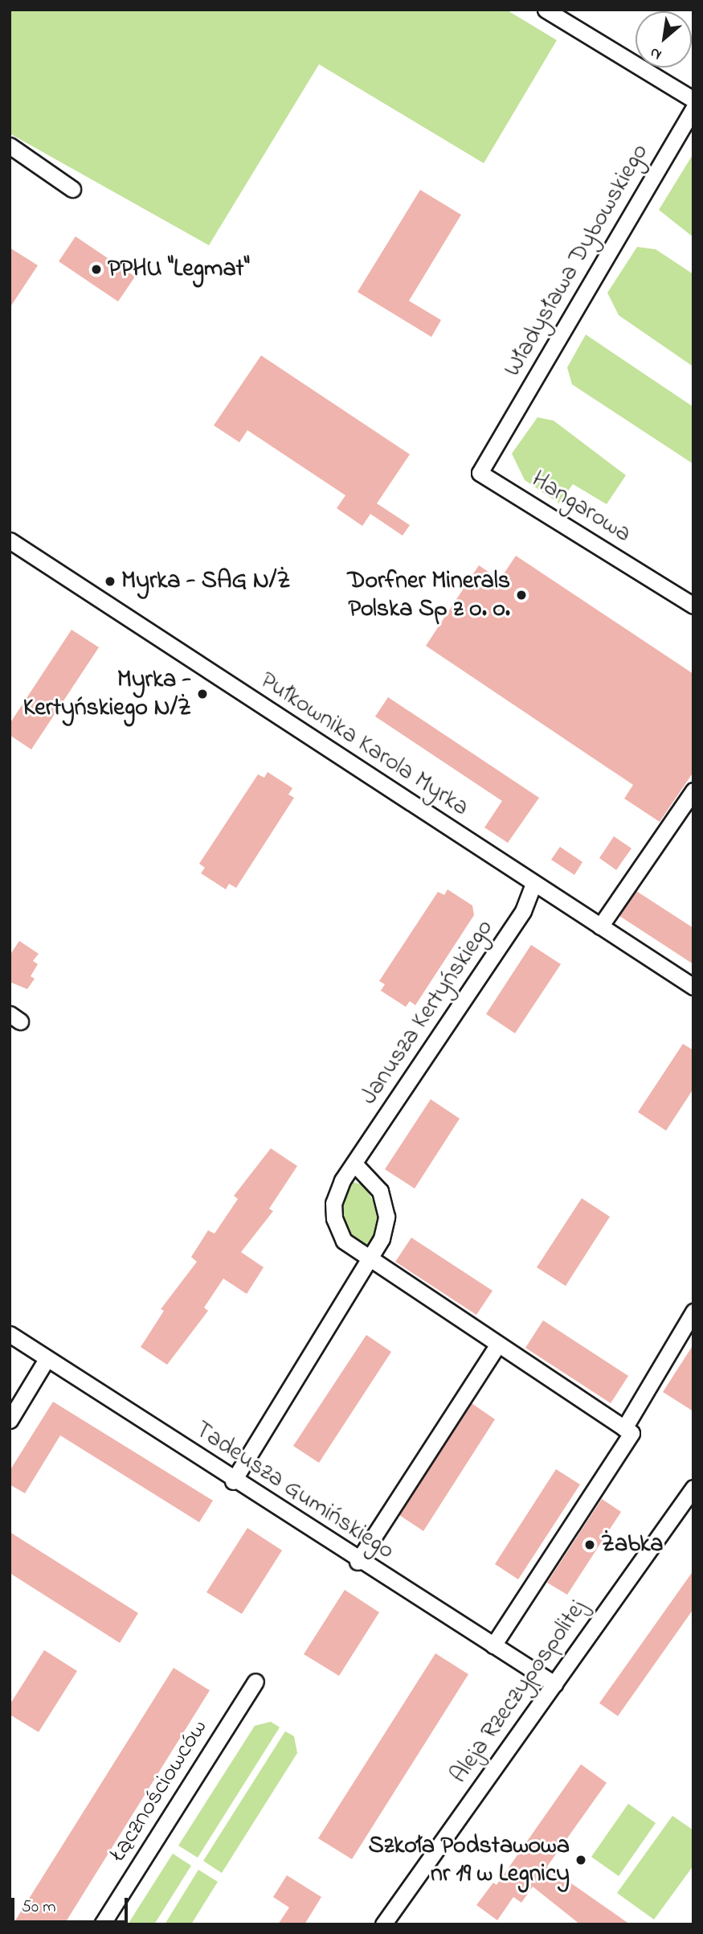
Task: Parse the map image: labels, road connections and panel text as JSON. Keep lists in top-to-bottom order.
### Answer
{
  "streets": {
    "street": [
      "Władysława Dybowskiego",
      "Hangarowa",
      "Pułkownika Karola Myrka",
      "Janusza Kertyńskiego",
      "Tadeusza Gumińskiego",
      "Aleja Rzeczypospolitej",
      "Łącznościowców"
    ]
  },
  "crossings": [
    ["Władysława Dybowskiego", "Hangarowa"],
    ["Pułkownika Karola Myrka", "Janusza Kertyńskiego"],
    ["Tadeusza Gumińskiego", "Aleja Rzeczypospolitej"]
  ],
  "places": [
    "PPHU \"Legmat\"",
    "Myrka - SAG N/Ż",
    "Dorfner Minerals Polska Sp z o. o.",
    "Myrka - Kertyńskiego N/Ż",
    "Żabka",
    "Szkoła Podstawowa nr 19 w Legnicy"
  ],
  "scale_bar": "50 m",
  "north": "bottom left"
}
